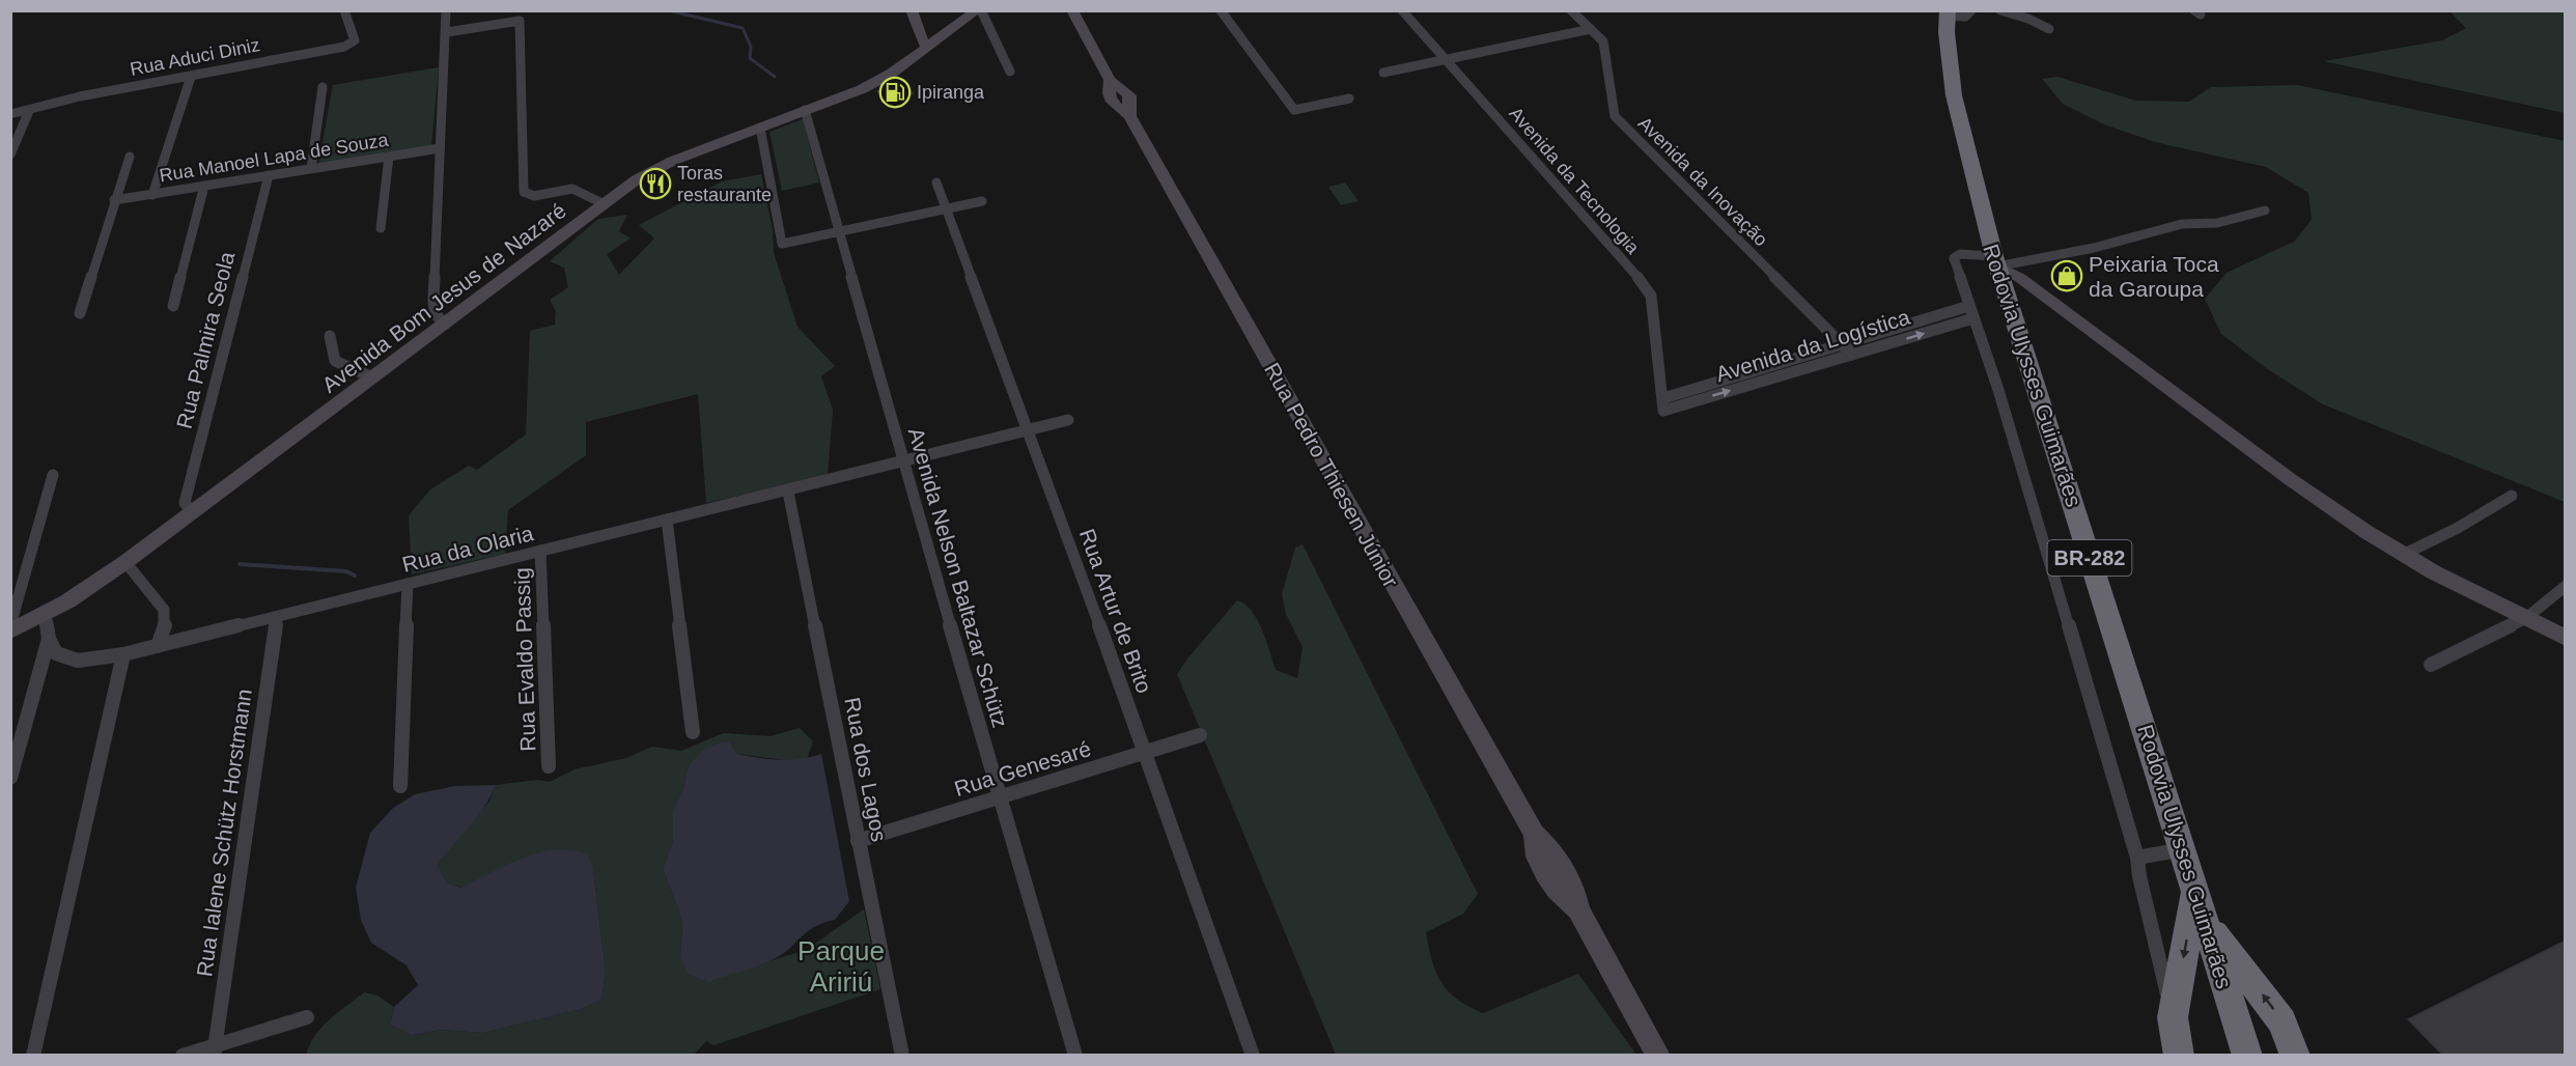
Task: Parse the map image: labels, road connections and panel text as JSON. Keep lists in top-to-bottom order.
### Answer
{
  "streets": {
    "highway": ["Rodovia Ulysses Guimarães", "BR-282"],
    "main road": ["Avenida Bom Jesus de Nazaré", "Rua Pedro Thiesen Júnior"],
    "street": [
      "Rua Aduci Diniz",
      "Rua Manoel Lapa de Souza",
      "Avenida da Tecnologia",
      "Avenida da Inovação",
      "Rua Palmira Seola",
      "Avenida da Logística",
      "Rua da Olaria",
      "Avenida Nelson Baltazar Schütz",
      "Rua Artur de Brito",
      "Rua Evaldo Passig",
      "Rua Genesaré",
      "Rua dos Lagos",
      "Rua Ialene Schütz Horstmann"
    ]
  },
  "crossings": [
    ["Rua Manoel Lapa de Souza", "Rua Palmira Seola"],
    ["Avenida da Tecnologia", "Avenida da Logística"],
    ["Avenida da Inovação", "Avenida da Logística"],
    ["Avenida Bom Jesus de Nazaré", "Rua Palmira Seola"],
    ["Avenida Bom Jesus de Nazaré", "Avenida Nelson Baltazar Schütz"],
    ["Rua da Olaria", "Avenida Nelson Baltazar Schütz"],
    ["Rua da Olaria", "Rua Artur de Brito"],
    ["Rua da Olaria", "Rua Evaldo Passig"],
    ["Rua da Olaria", "Rua dos Lagos"],
    ["Rua da Olaria", "Rua Ialene Schütz Horstmann"],
    ["Avenida Nelson Baltazar Schütz", "Rua Genesaré"],
    ["Rua Artur de Brito", "Rua Genesaré"],
    ["Rua Genesaré", "Rua dos Lagos"]
  ],
  "parks": ["Parque Aririú"],
  "places": {
    "fuel station": ["Ipiranga"],
    "restaurant": ["Toras restaurante"],
    "shop": ["Peixaria Toca da Garoupa"]
  }
}
